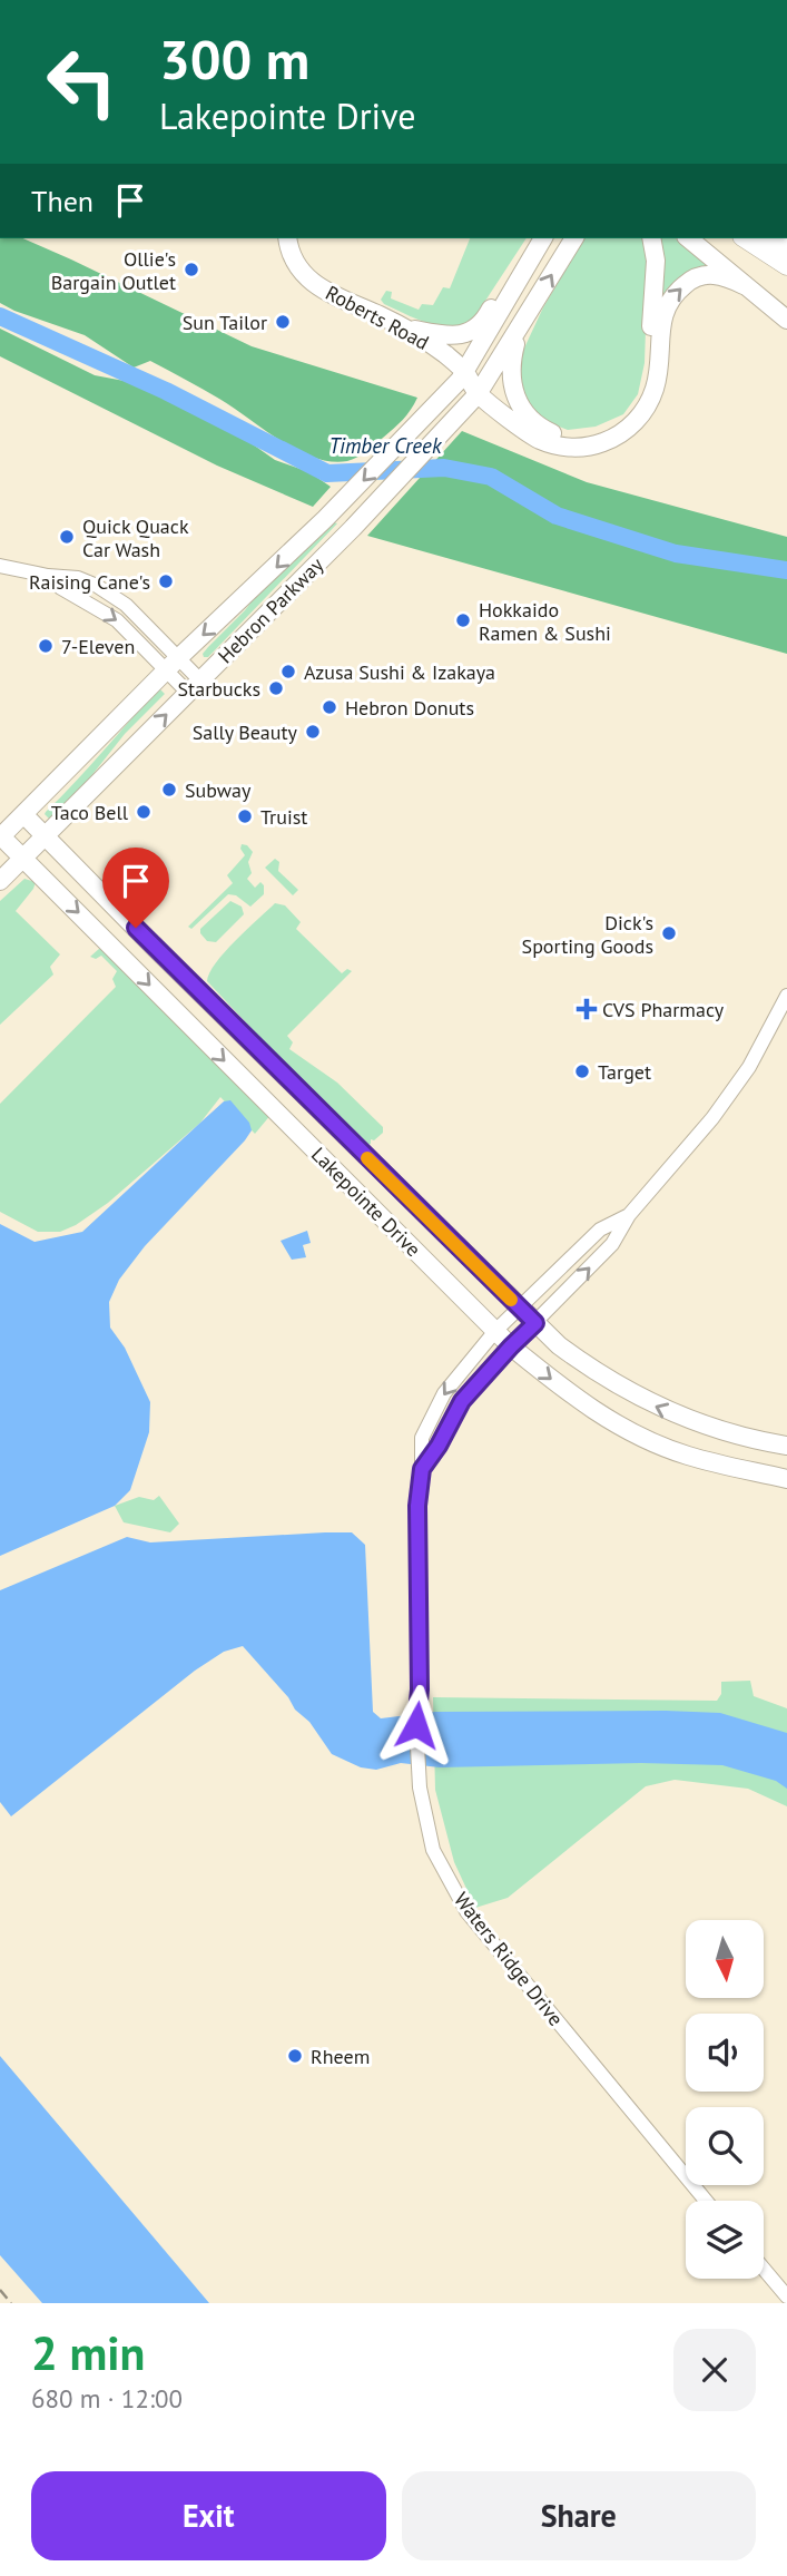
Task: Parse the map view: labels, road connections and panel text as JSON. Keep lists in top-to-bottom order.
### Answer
{
  "streets": {
    "main road": ["Roberts Road", "Hebron Parkway", "Lakepointe Drive"],
    "street": ["Waters Ridge Drive"]
  },
  "crossings": [
    ["Roberts Road", "Hebron Parkway"],
    ["Hebron Parkway", "Lakepointe Drive"],
    ["Lakepointe Drive", "Waters Ridge Drive"]
  ],
  "water": ["Timber Creek"],
  "places": {
    "other": [
      "Ollie's Bargain Outlet",
      "Sun Tailor",
      "Quick Quack Car Wash",
      "Raising Cane's",
      "Hokkaido Ramen & Sushi",
      "7-Eleven",
      "Azusa Sushi & Izakaya",
      "Starbucks",
      "Hebron Donuts",
      "Sally Beauty",
      "Subway",
      "Taco Bell",
      "Truist",
      "Dick's Sporting Goods",
      "Target",
      "Rheem"
    ],
    "health": ["CVS Pharmacy"]
  },
  "north": "bottom",
  "page": {
    "turn": ["300 m", "Lakepointe Drive"],
    "then": "Then",
    "heading": ["2 min", "680 m · 12:00"],
    "buttons": ["Exit", "Share"]
  }
}
